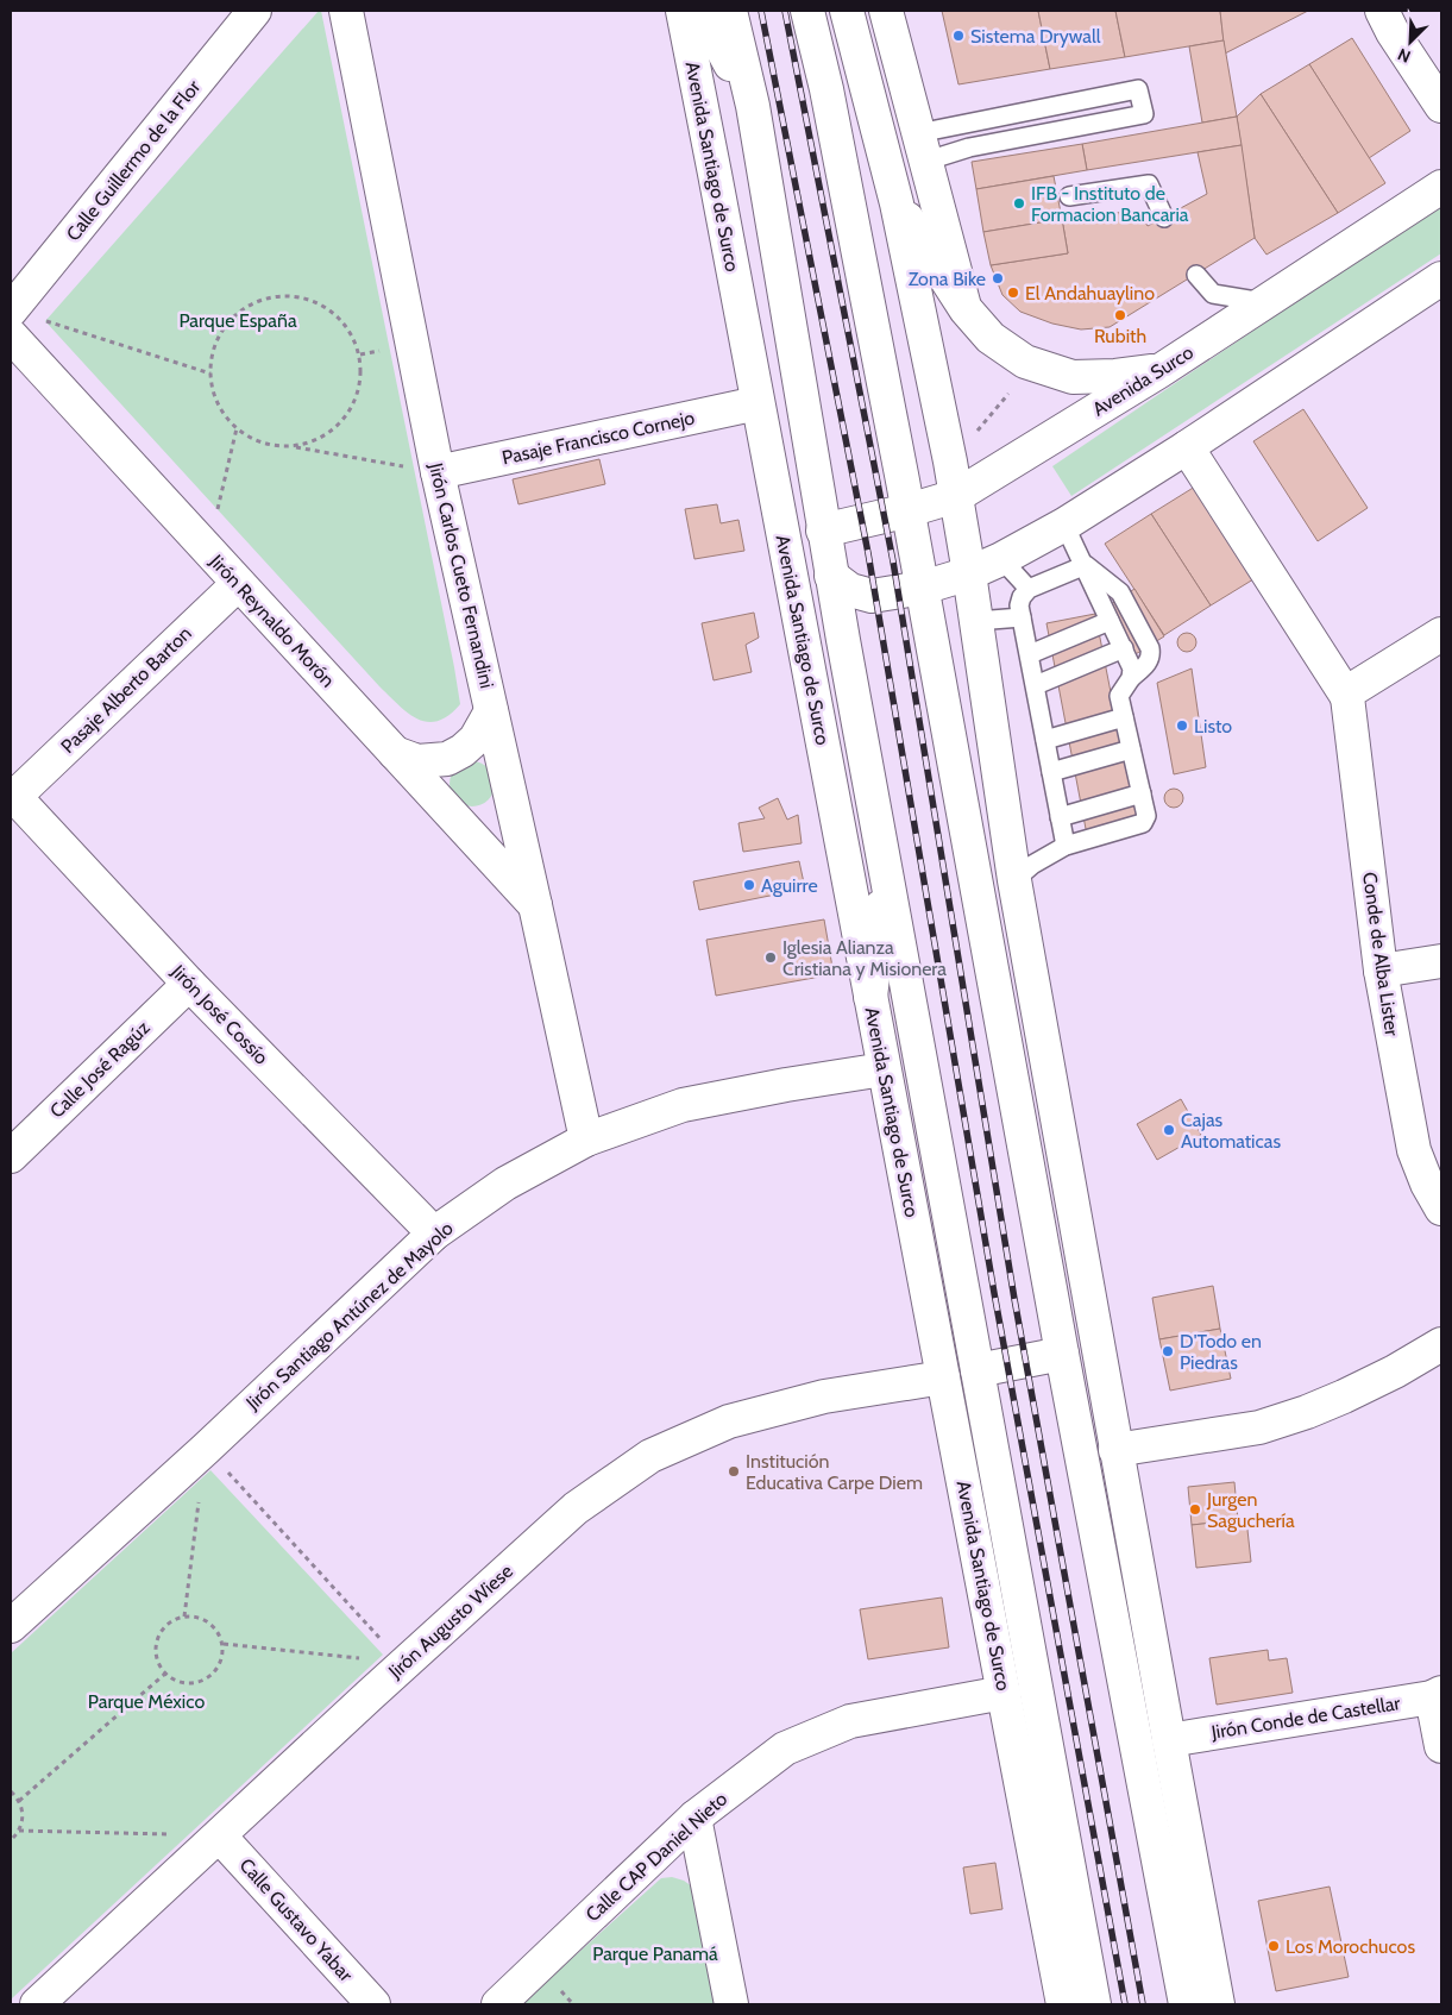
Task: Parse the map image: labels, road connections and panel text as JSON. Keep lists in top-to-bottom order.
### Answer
{
  "streets": {
    "main road": [
      "Calle Guillermo de la Flor",
      "Avenida Santiago de Surco",
      "Avenida Surco",
      "Pasaje Francisco Cornejo",
      "Jirón Carlos Cueto Fernandini",
      "Jirón Reynaldo Morón",
      "Pasaje Alberto Barton",
      "Conde de Alba Lister",
      "Jirón José Cossío",
      "Calle José Ragúz",
      "Jirón Santiago Antúnez de Mayolo",
      "Jirón Augusto Wiese",
      "Jirón Conde de Castellar",
      "Calle CAP Daniel Nieto",
      "Calle Gustavo Yabar"
    ]
  },
  "crossings": [
    ["Avenida Santiago de Surco", "Avenida Surco"],
    ["Avenida Santiago de Surco", "Pasaje Francisco Cornejo"],
    ["Avenida Santiago de Surco", "Jirón Santiago Antúnez de Mayolo"],
    ["Avenida Santiago de Surco", "Jirón Augusto Wiese"],
    ["Avenida Santiago de Surco", "Calle CAP Daniel Nieto"],
    ["Pasaje Francisco Cornejo", "Jirón Carlos Cueto Fernandini"],
    ["Jirón Carlos Cueto Fernandini", "Jirón Reynaldo Morón"],
    ["Jirón Carlos Cueto Fernandini", "Jirón Santiago Antúnez de Mayolo"],
    ["Jirón Reynaldo Morón", "Pasaje Alberto Barton"],
    ["Pasaje Alberto Barton", "Jirón José Cossío"],
    ["Jirón José Cossío", "Calle José Ragúz"],
    ["Jirón José Cossío", "Jirón Santiago Antúnez de Mayolo"],
    ["Jirón Augusto Wiese", "Calle Gustavo Yabar"]
  ],
  "parks": ["Parque España", "Parque México", "Parque Panamá"],
  "places": [
    "Sistema Drywall",
    "IFB - Instituto de Formacion Bancaria",
    "Zona Bike",
    "El Andahuaylino",
    "Rubith",
    "Listo",
    "Aguirre",
    "Iglesia Alianza Cristiana y Misionera",
    "Cajas Automaticas",
    "D'Todo en Piedras",
    "Institución Educativa Carpe Diem",
    "Jurgen Saguchería",
    "Los Morochucos"
  ],
  "north": "bottom left"
}
